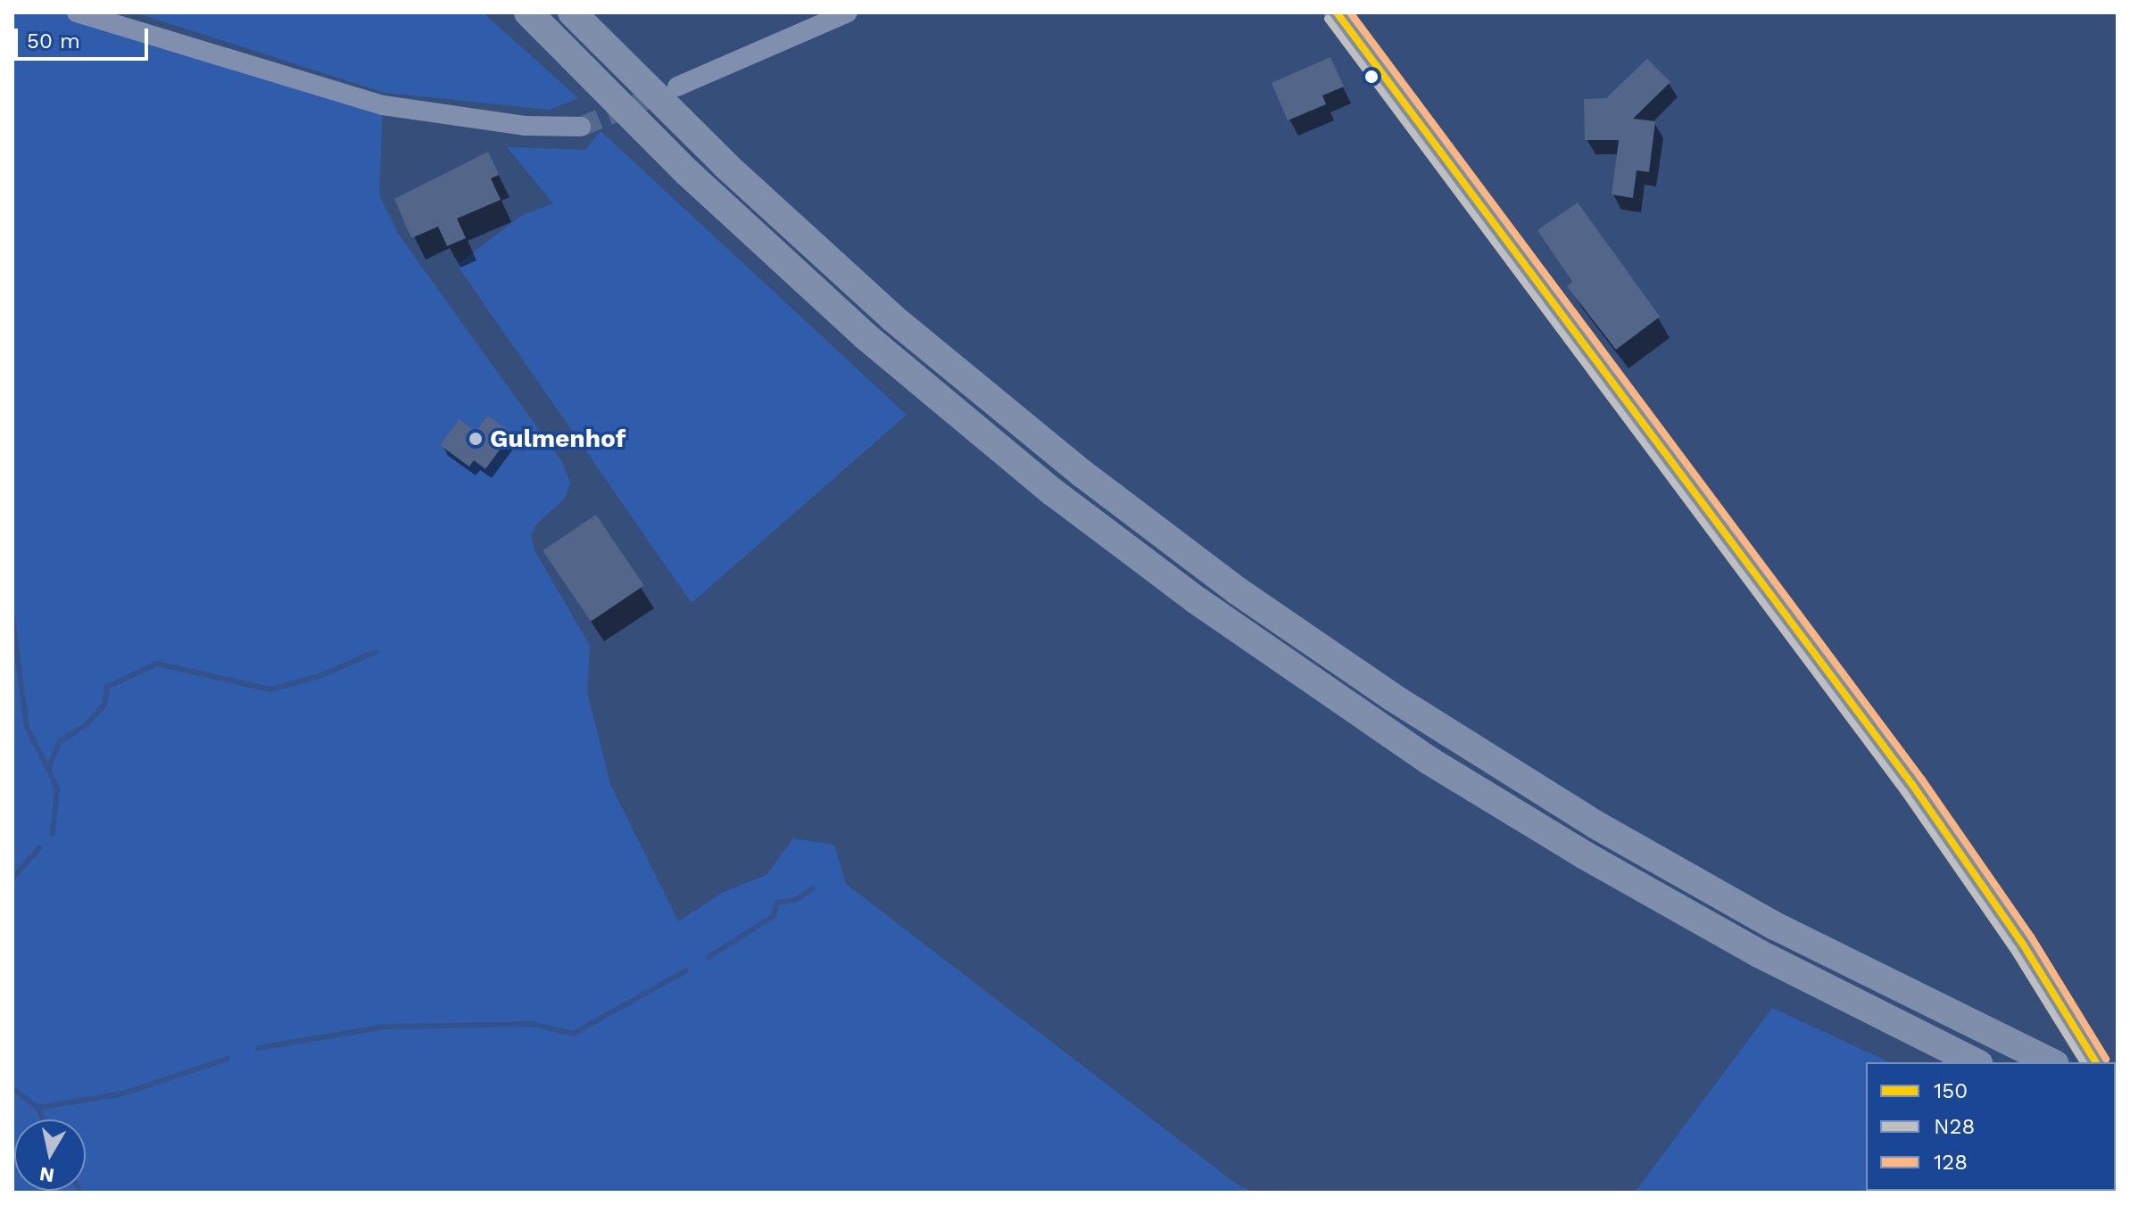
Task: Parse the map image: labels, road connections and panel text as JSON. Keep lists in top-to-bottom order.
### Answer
{
  "places": ["Gulmenhof"],
  "lines": ["transit line 150", "transit line 128", "transit line N28"],
  "legend": ["150", "N28", "128"],
  "scale_bar": "50 m",
  "north": "bottom"
}
